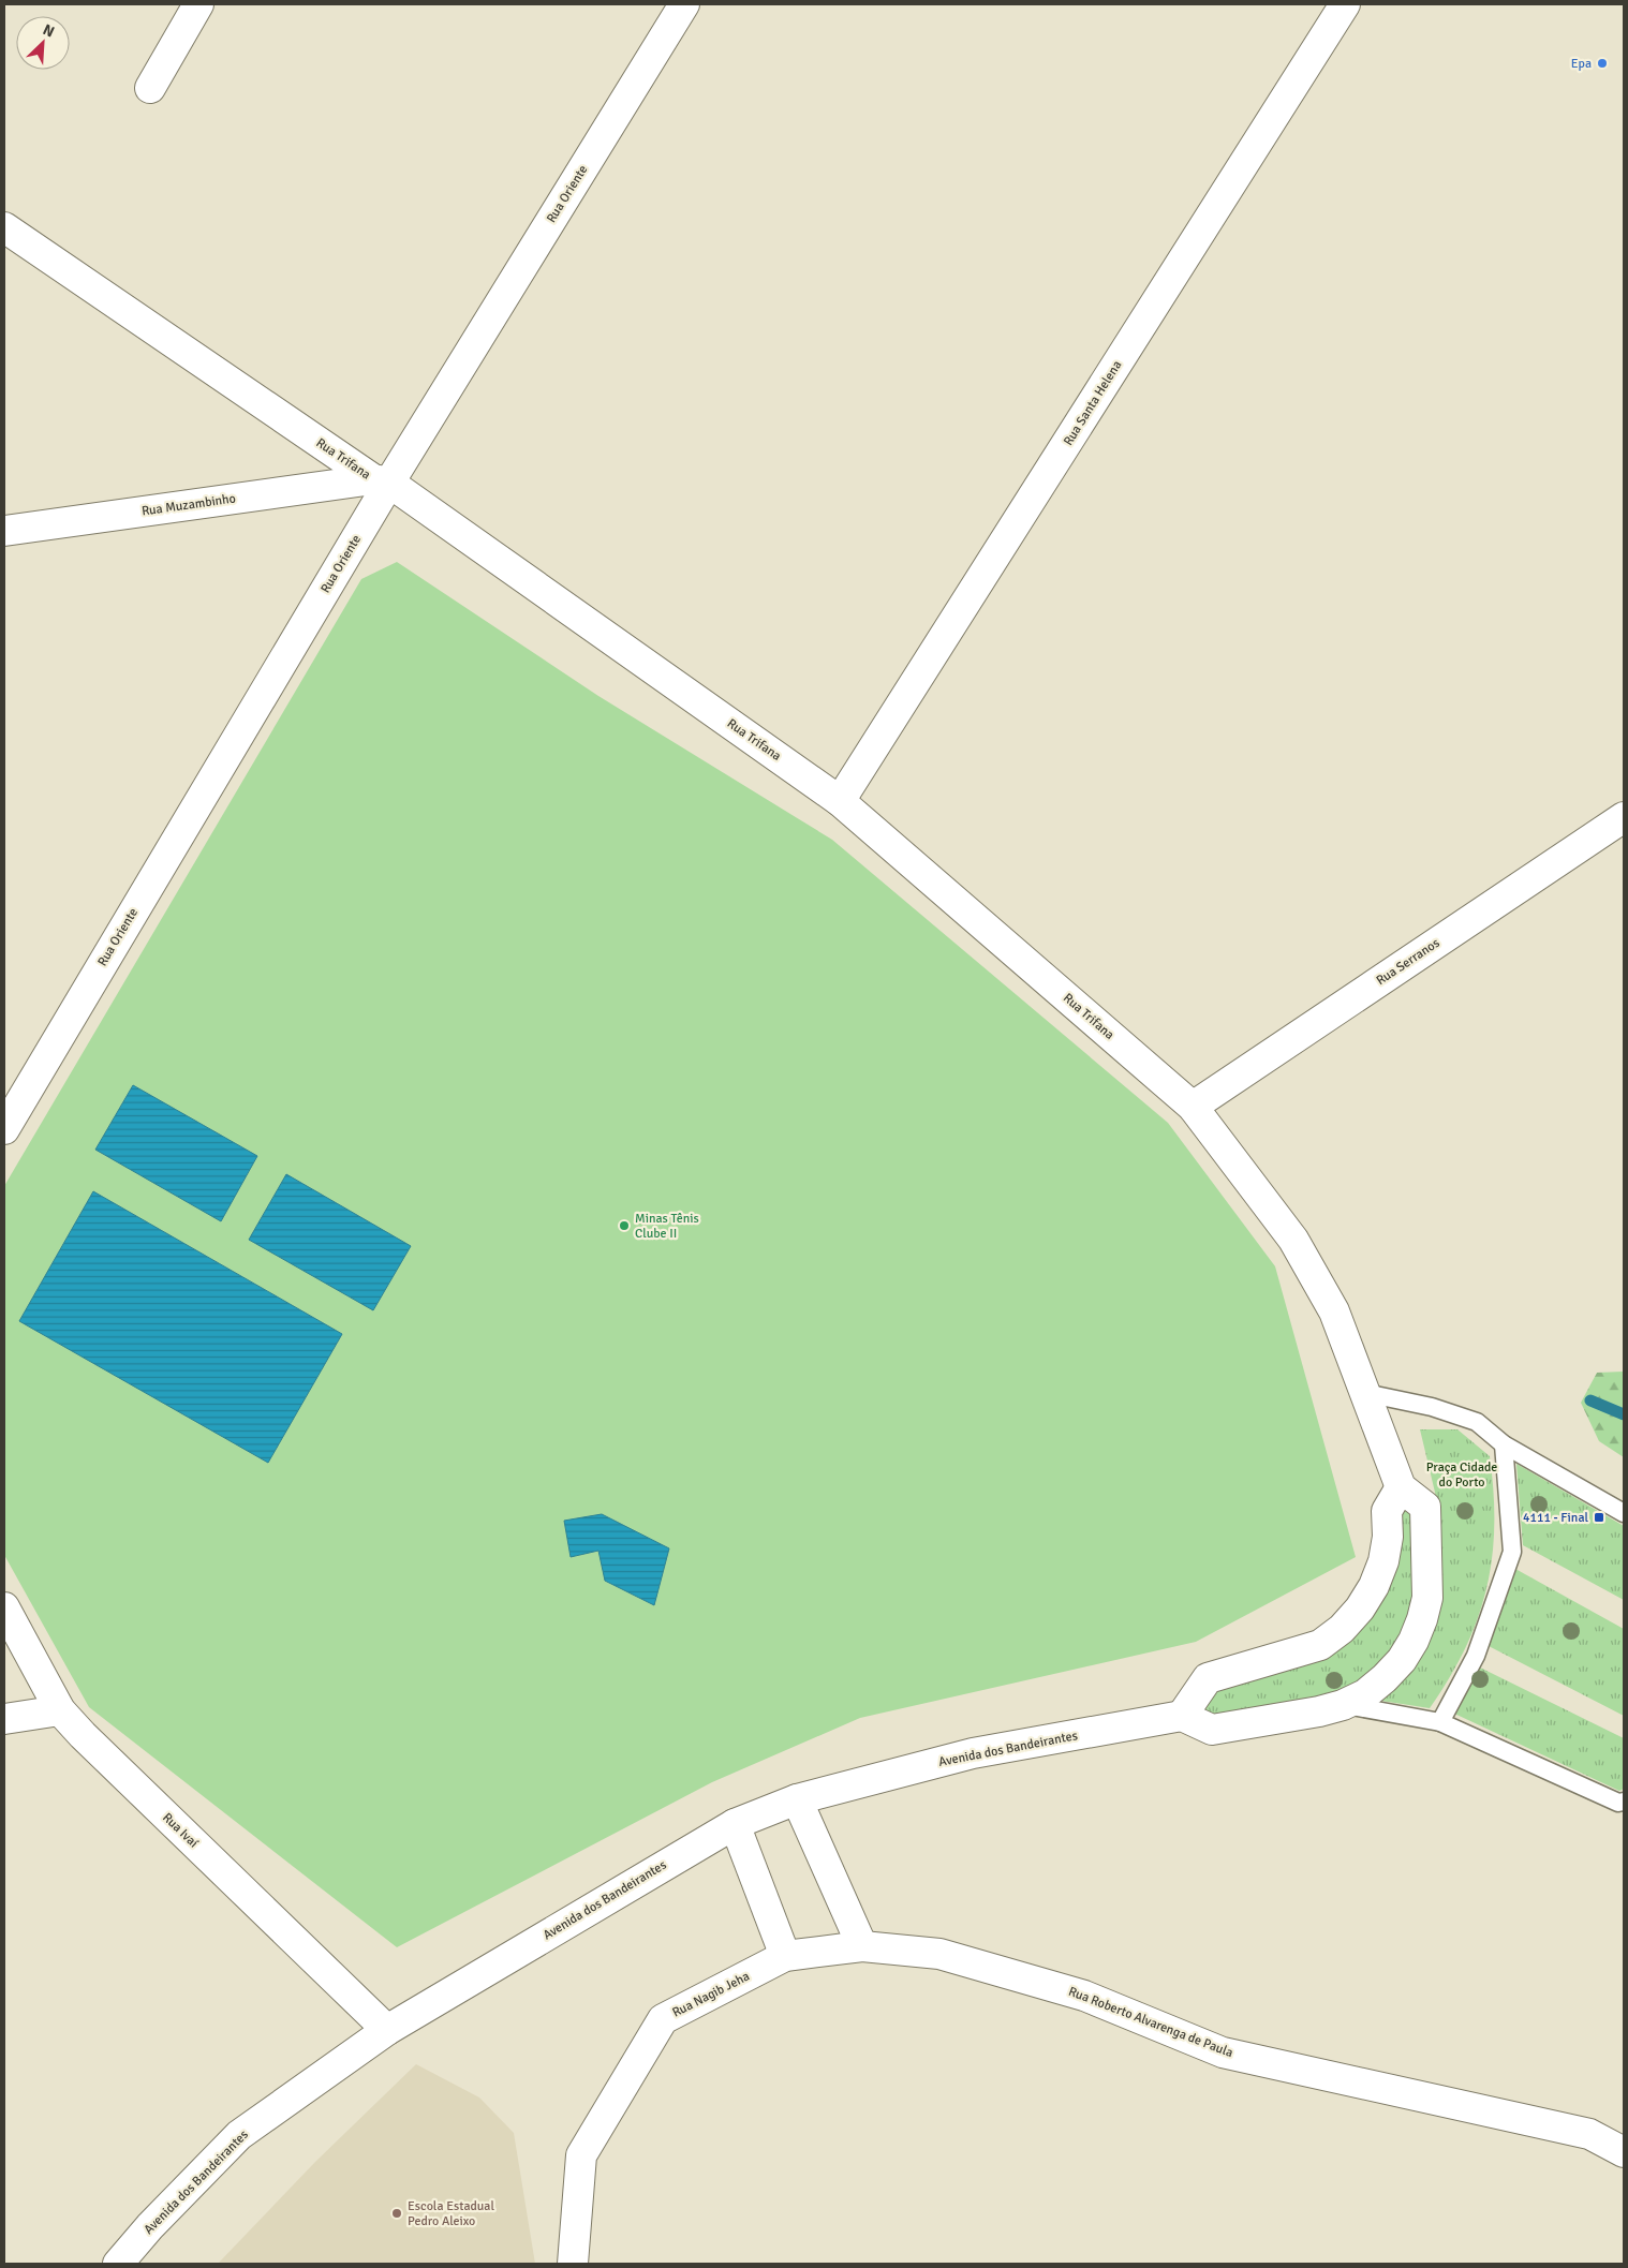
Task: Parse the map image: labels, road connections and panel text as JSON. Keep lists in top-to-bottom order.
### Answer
{
  "streets": {
    "street": [
      "Rua Oriente",
      "Rua Santa Helena",
      "Rua Trifana",
      "Rua Muzambinho",
      "Rua Serranos",
      "Avenida dos Bandeirantes",
      "Rua Ivaí",
      "Rua Nagib Jeha",
      "Rua Roberto Alvarenga de Paula"
    ]
  },
  "crossings": [
    ["Rua Oriente", "Rua Trifana"],
    ["Rua Oriente", "Rua Muzambinho"],
    ["Rua Santa Helena", "Rua Trifana"],
    ["Rua Trifana", "Rua Muzambinho"],
    ["Rua Trifana", "Rua Serranos"],
    ["Avenida dos Bandeirantes", "Rua Ivaí"],
    ["Rua Nagib Jeha", "Rua Roberto Alvarenga de Paula"]
  ],
  "parks": ["Praça Cidade do Porto"],
  "places": {
    "other": ["Epa", "Minas Tênis Clube II", "Escola Estadual Pedro Aleixo"],
    "transit": ["4111 - Final"]
  },
  "north": "top right"
}
